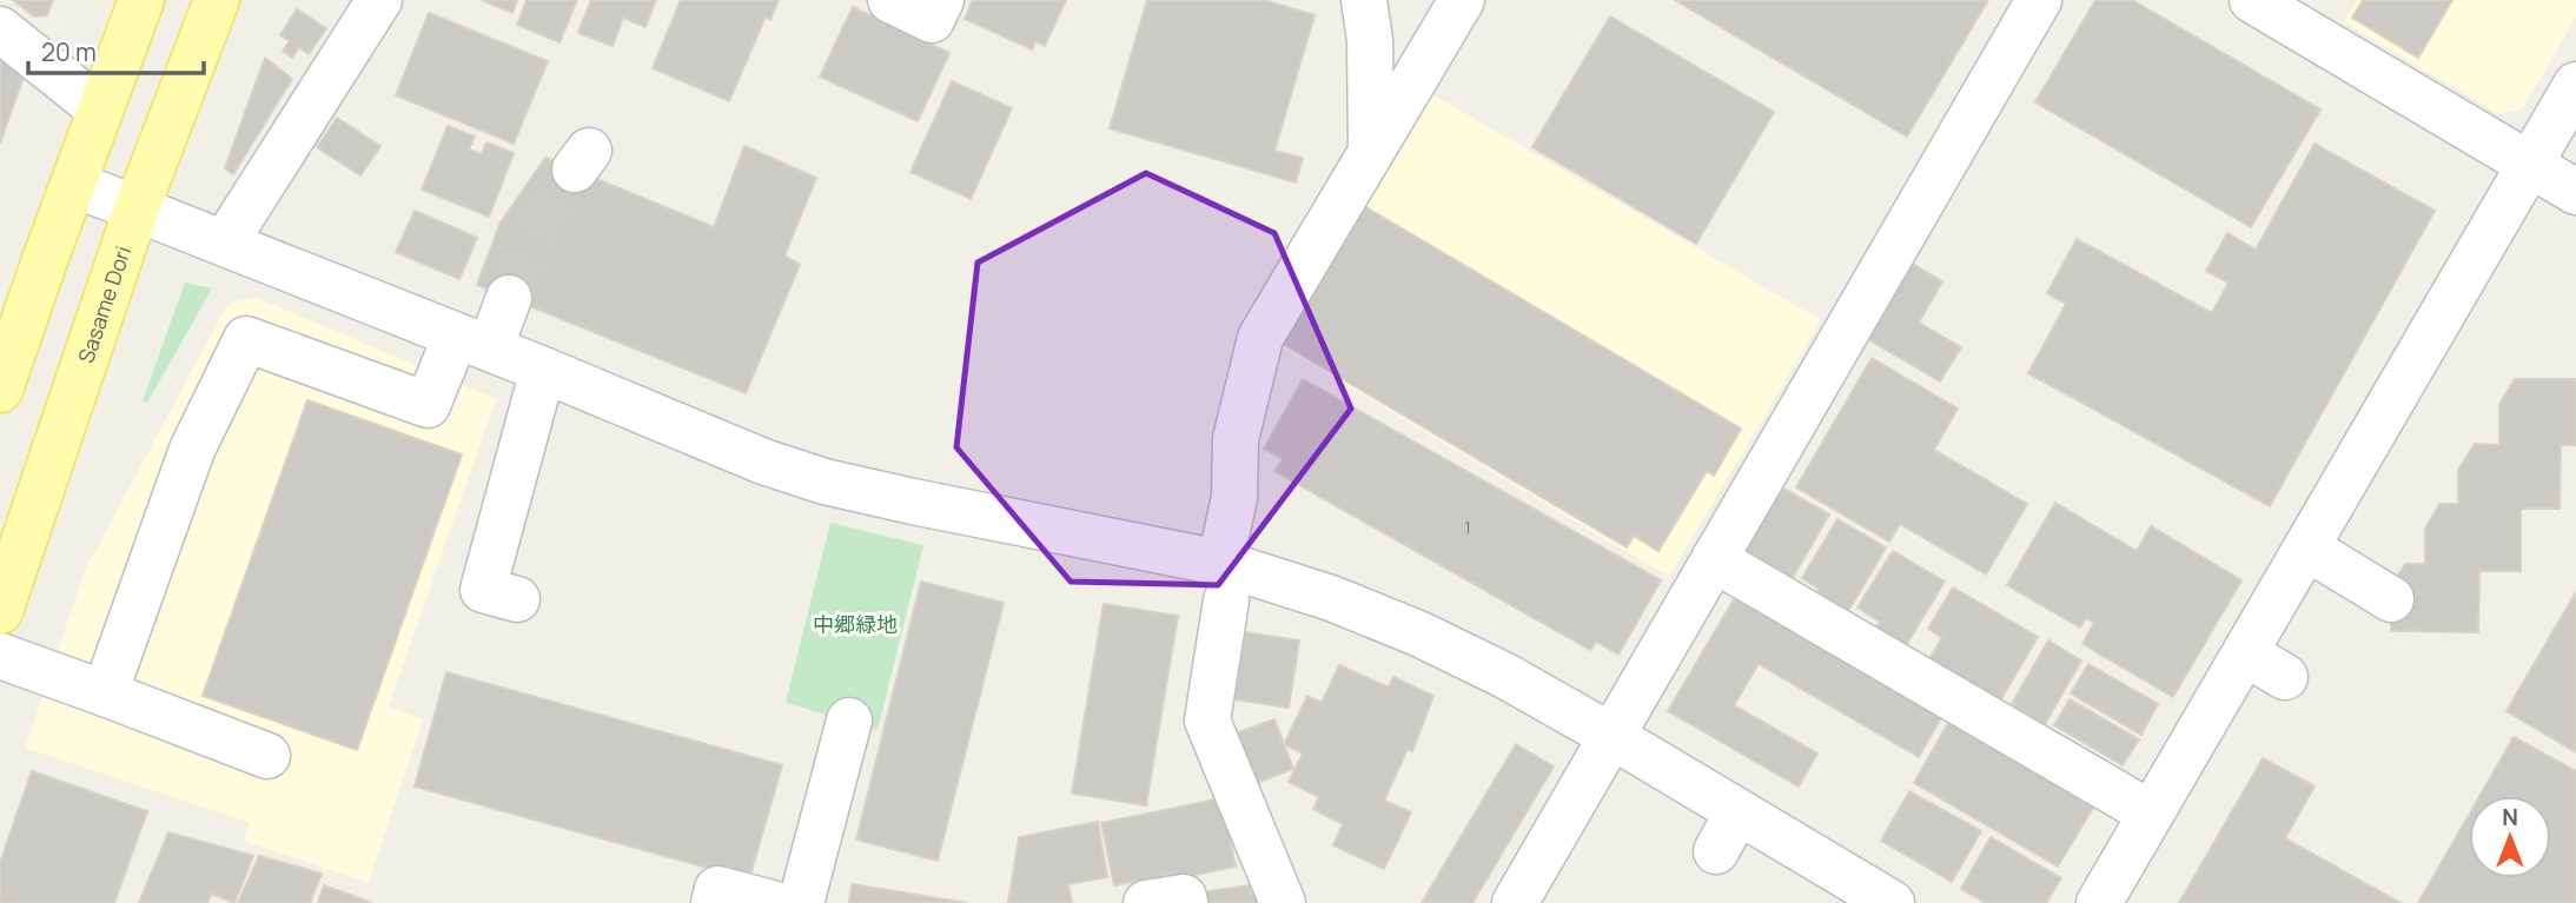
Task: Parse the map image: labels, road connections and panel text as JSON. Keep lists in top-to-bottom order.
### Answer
{
  "streets": {
    "main road": ["Sasame Dori"]
  },
  "parks": ["中郷緑地"],
  "house_numbers": ["1"],
  "scale_bar": "20 m",
  "north": "top"
}
